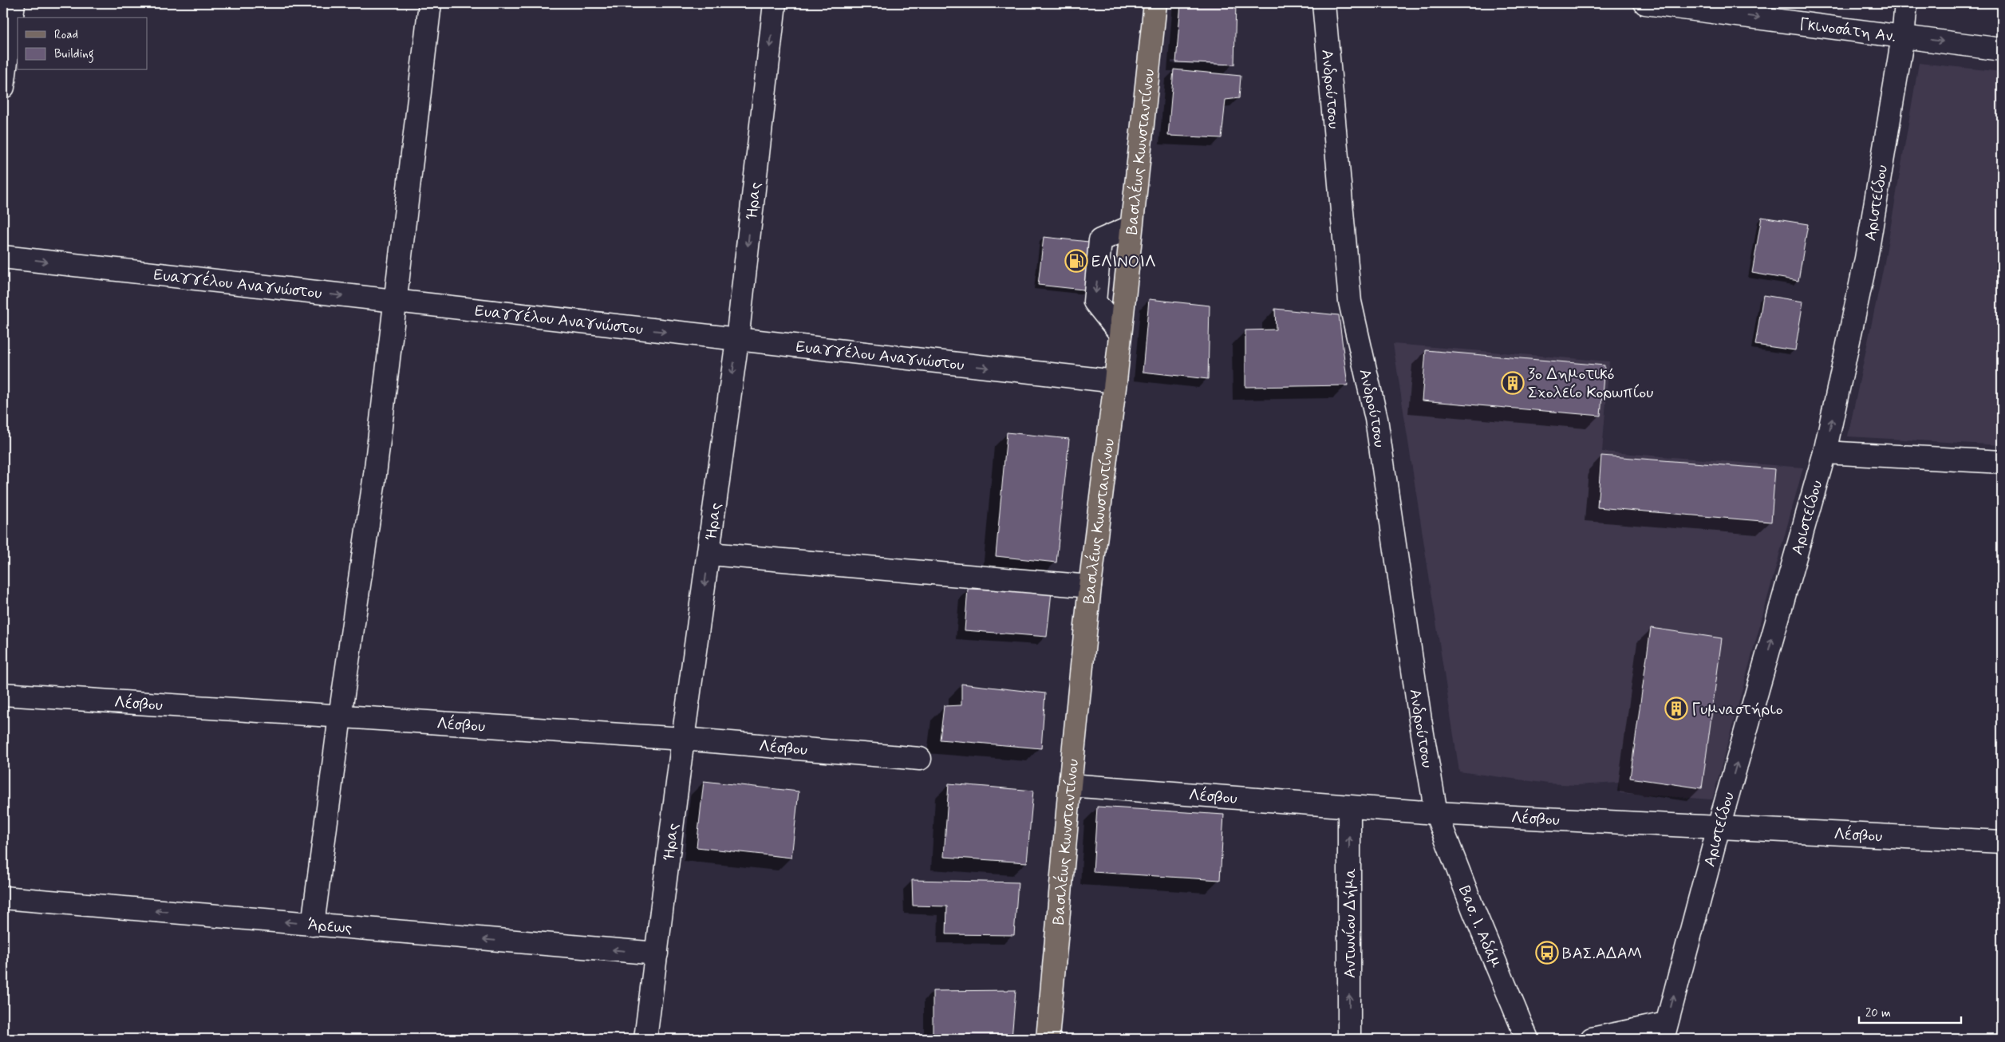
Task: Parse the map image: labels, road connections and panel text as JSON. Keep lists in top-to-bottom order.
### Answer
{
  "streets": {
    "main road": ["Βασιλέως Κωνσταντίνου"],
    "street": [
      "Γκινοσάτη Αν.",
      "Ανδρούτσου",
      "Ήρας",
      "Αριστείδου",
      "Ευαγγέλου Αναγνώστου",
      "Λέσβου",
      "Αντωνίου Δήμα",
      "Άρεως",
      "Βασ. Ι. Αδάμ"
    ]
  },
  "crossings": [
    ["Γκινοσάτη Αν.", "Αριστείδου"],
    ["Ανδρούτσου", "Λέσβου"],
    ["Ανδρούτσου", "Βασ. Ι. Αδάμ"],
    ["Βασιλέως Κωνσταντίνου", "Ευαγγέλου Αναγνώστου"],
    ["Βασιλέως Κωνσταντίνου", "Λέσβου"],
    ["Ήρας", "Ευαγγέλου Αναγνώστου"],
    ["Ήρας", "Λέσβου"],
    ["Ήρας", "Άρεως"],
    ["Αριστείδου", "Λέσβου"],
    ["Λέσβου", "Αντωνίου Δήμα"],
    ["Λέσβου", "Βασ. Ι. Αδάμ"]
  ],
  "one_way": [
    "Γκινοσάτη Αν.",
    "Ήρας",
    "Αριστείδου",
    "Ευαγγέλου Αναγνώστου",
    "Αντωνίου Δήμα",
    "Άρεως"
  ],
  "places": {
    "fuel station": ["ΕΛΙΝΟΙΛ"],
    "building": ["3ο Δημοτικό Σχολείο Κορωπίου", "Γυμναστήριο"],
    "bus stop": ["ΒΑΣ.ΑΔΑΜ"]
  },
  "legend": ["Road", "Building"],
  "scale_bar": "20 m"
}
